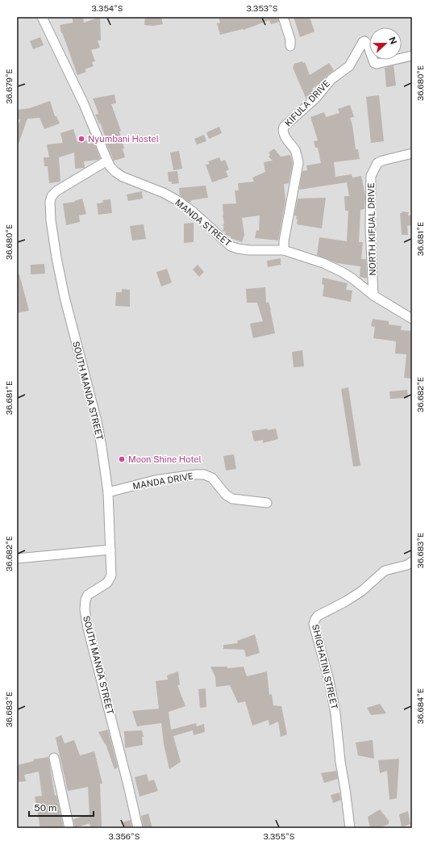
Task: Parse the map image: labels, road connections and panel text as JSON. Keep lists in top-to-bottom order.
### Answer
{
  "streets": {
    "street": [
      "KIFULA DRIVE",
      "MANDA STREET",
      "NORTH KIFUAL DRIVE",
      "SOUTH MANDA STREET",
      "MANDA DRIVE",
      "SHIGHATINI STREET"
    ]
  },
  "crossings": [
    ["KIFULA DRIVE", "MANDA STREET"],
    ["MANDA STREET", "NORTH KIFUAL DRIVE"],
    ["MANDA STREET", "SOUTH MANDA STREET"],
    ["SOUTH MANDA STREET", "MANDA DRIVE"]
  ],
  "places": ["Nyumbani Hostel", "Moon Shine Hotel"],
  "scale_bar": "50 m",
  "north": "right",
  "coordinates": [
    "3.354°S",
    "3.353°S",
    "36.680°E",
    "36.679°E",
    "36.681°E",
    "36.682°E",
    "36.683°E",
    "36.684°E",
    "3.356°S",
    "3.355°S"
  ]
}
